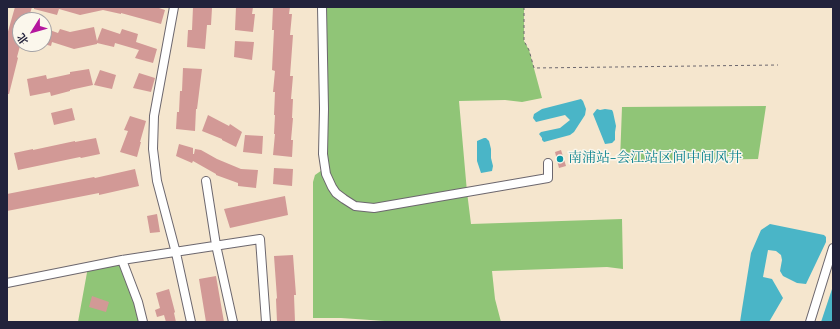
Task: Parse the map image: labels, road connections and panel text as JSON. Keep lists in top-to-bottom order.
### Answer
{
  "places": ["南浦站-会江站区间中间风井"],
  "north": "bottom left"
}
